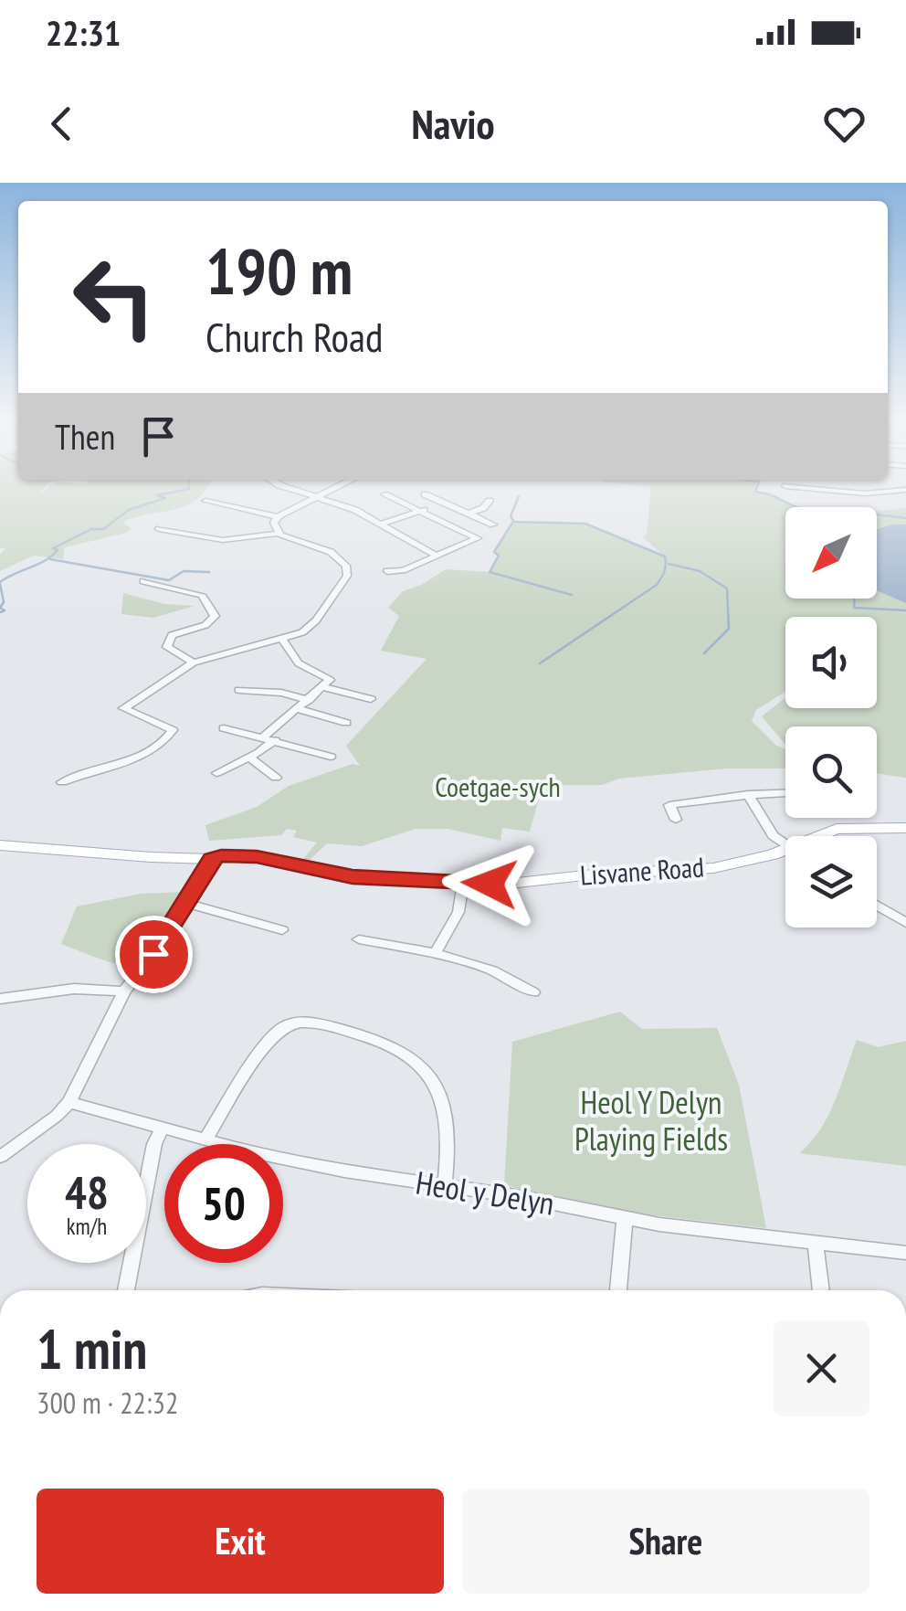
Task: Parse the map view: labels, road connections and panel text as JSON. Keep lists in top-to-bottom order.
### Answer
{
  "streets": {
    "main road": ["Lisvane Road"],
    "street": ["Heol y Delyn"]
  },
  "parks": ["Coetgae-sych", "Heol Y Delyn Playing Fields"],
  "north": "bottom left",
  "page": {
    "status": "22:31",
    "header": "Navio",
    "turn": ["190 m", "Church Road"],
    "then": "Then",
    "speed": "48 km/h",
    "limit": "50",
    "heading": ["1 min", "300 m · 22:32"],
    "buttons": ["Exit", "Share"]
  }
}
